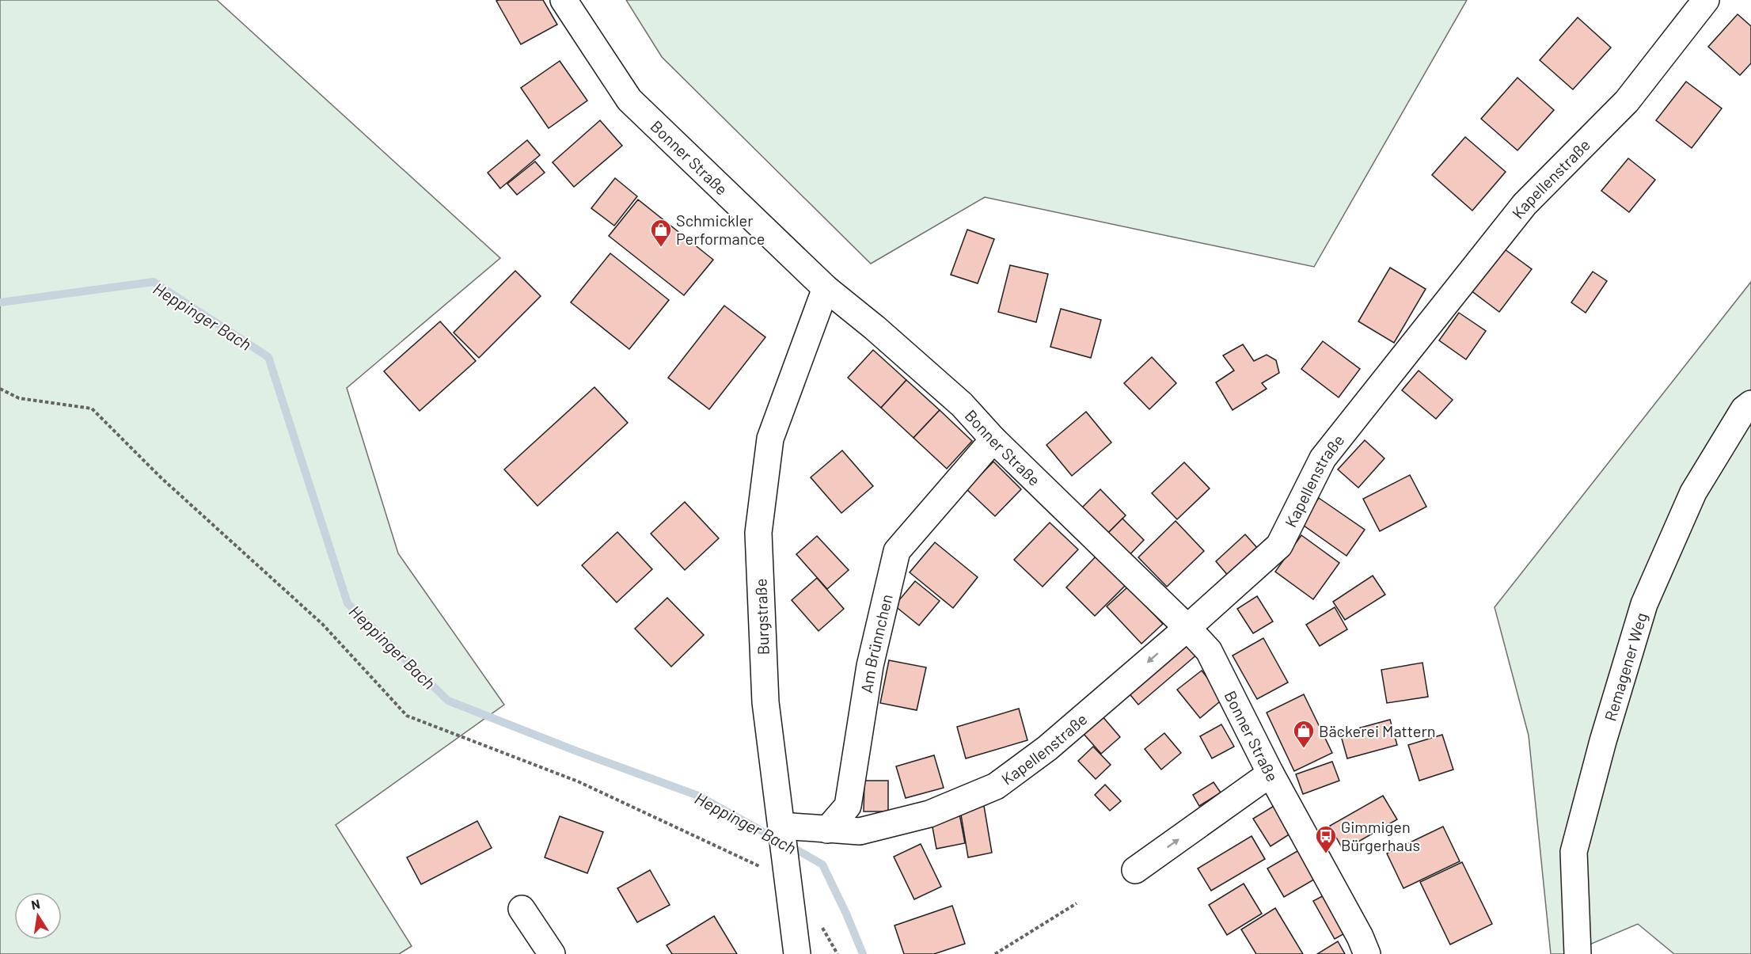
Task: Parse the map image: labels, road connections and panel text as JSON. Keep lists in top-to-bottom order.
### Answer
{
  "streets": {
    "street": [
      "Bonner Straße",
      "Kapellenstraße",
      "Burgstraße",
      "Am Brünnchen",
      "Remagener Weg"
    ]
  },
  "crossings": [
    ["Bonner Straße", "Kapellenstraße"],
    ["Bonner Straße", "Burgstraße"],
    ["Bonner Straße", "Am Brünnchen"],
    ["Kapellenstraße", "Am Brünnchen"]
  ],
  "water": ["Heppinger Bach"],
  "places": {
    "shop": ["Schmickler Performance", "Bäckerei Mattern"],
    "bus stop": ["Gimmigen Bürgerhaus"]
  },
  "north": "top"
}
